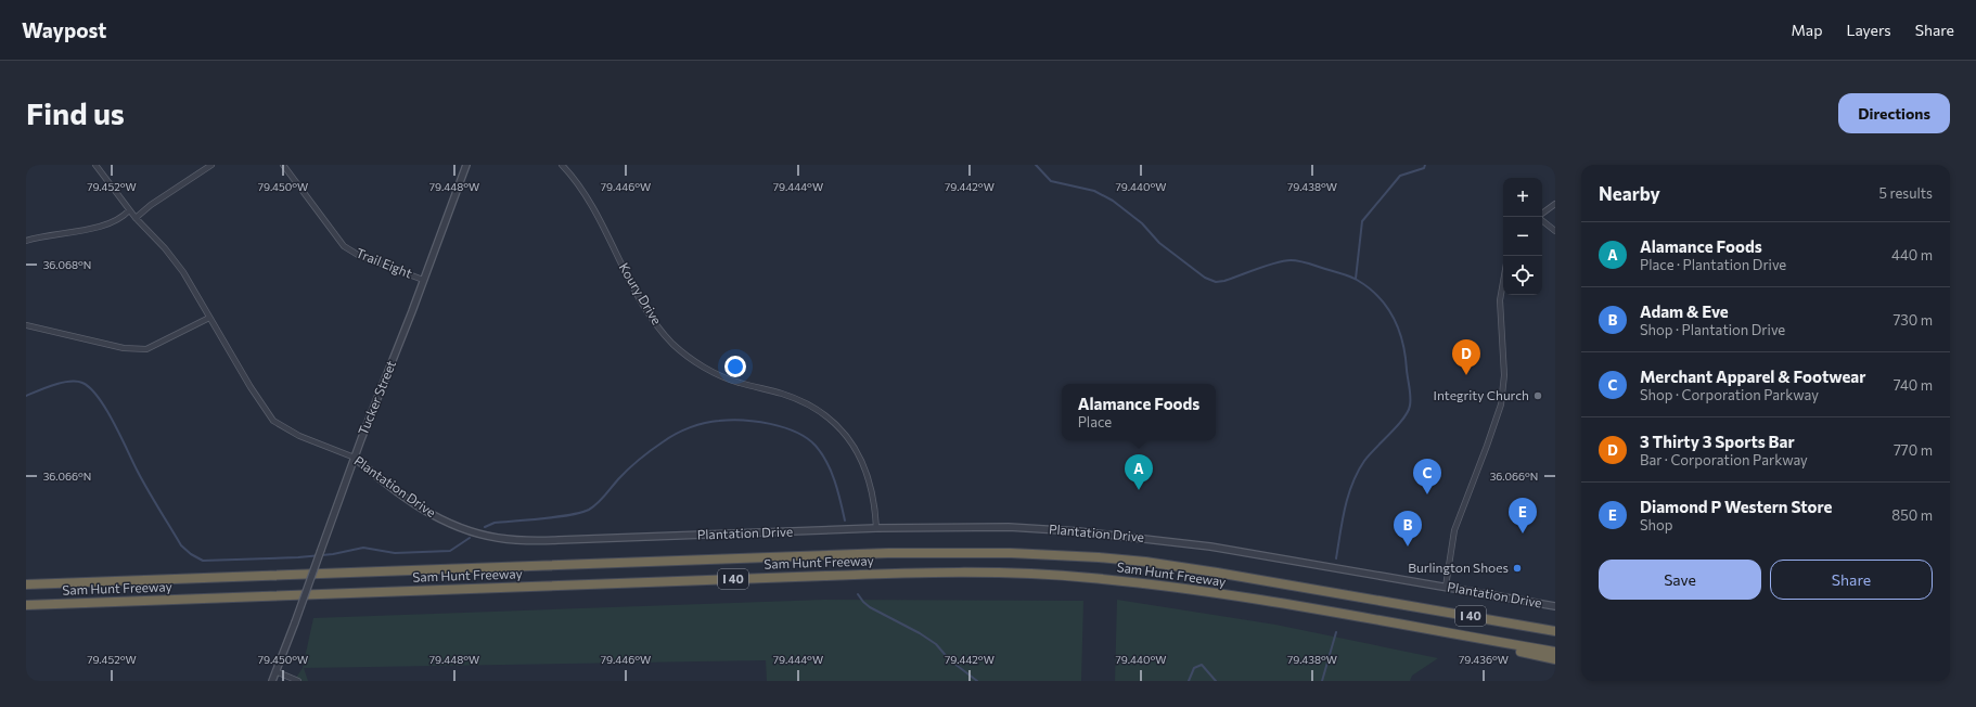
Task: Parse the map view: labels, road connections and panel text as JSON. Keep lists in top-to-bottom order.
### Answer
{
  "streets": {
    "highway": ["Sam Hunt Freeway", "I 40"],
    "street": [
      "Trail Eight",
      "Koury Drive",
      "Tucker Street",
      "Plantation Drive"
    ]
  },
  "crossings": [
    ["Trail Eight", "Tucker Street"],
    ["Koury Drive", "Plantation Drive"],
    ["Tucker Street", "Plantation Drive"]
  ],
  "places": ["Integrity Church", "Burlington Shoes"],
  "page": {
    "header": "Waypost",
    "nav": ["Map", "Layers", "Share"],
    "buttons": [
      "Directions",
      ["Save", "Share"]
    ],
    "title": "Find us",
    "heading": ["Nearby", "5 results"],
    "map_buttons": ["+", "−"],
    "list": [
      {
        "mark": "A",
        "name": "Alamance Foods",
        "note": "Place · Plantation Drive",
        "value": "440 m"
      },
      {
        "mark": "B",
        "name": "Adam & Eve",
        "note": "Shop · Plantation Drive",
        "value": "730 m"
      },
      {
        "mark": "C",
        "name": "Merchant Apparel & Footwear",
        "note": "Shop · Corporation Parkway",
        "value": "740 m"
      },
      {
        "mark": "D",
        "name": "3 Thirty 3 Sports Bar",
        "note": "Bar · Corporation Parkway",
        "value": "770 m"
      },
      {
        "mark": "E",
        "name": "Diamond P Western Store",
        "note": "Shop",
        "value": "850 m"
      }
    ],
    "pins": [
      "D",
      "A",
      "C",
      "E",
      "B"
    ],
    "popup": ["Alamance Foods", "Place"]
  },
  "coordinates": [
    "79.452°W",
    "79.450°W",
    "79.448°W",
    "79.446°W",
    "79.444°W",
    "79.442°W",
    "79.440°W",
    "79.438°W",
    "36.068°N",
    "36.066°N",
    "79.436°W"
  ]
}
